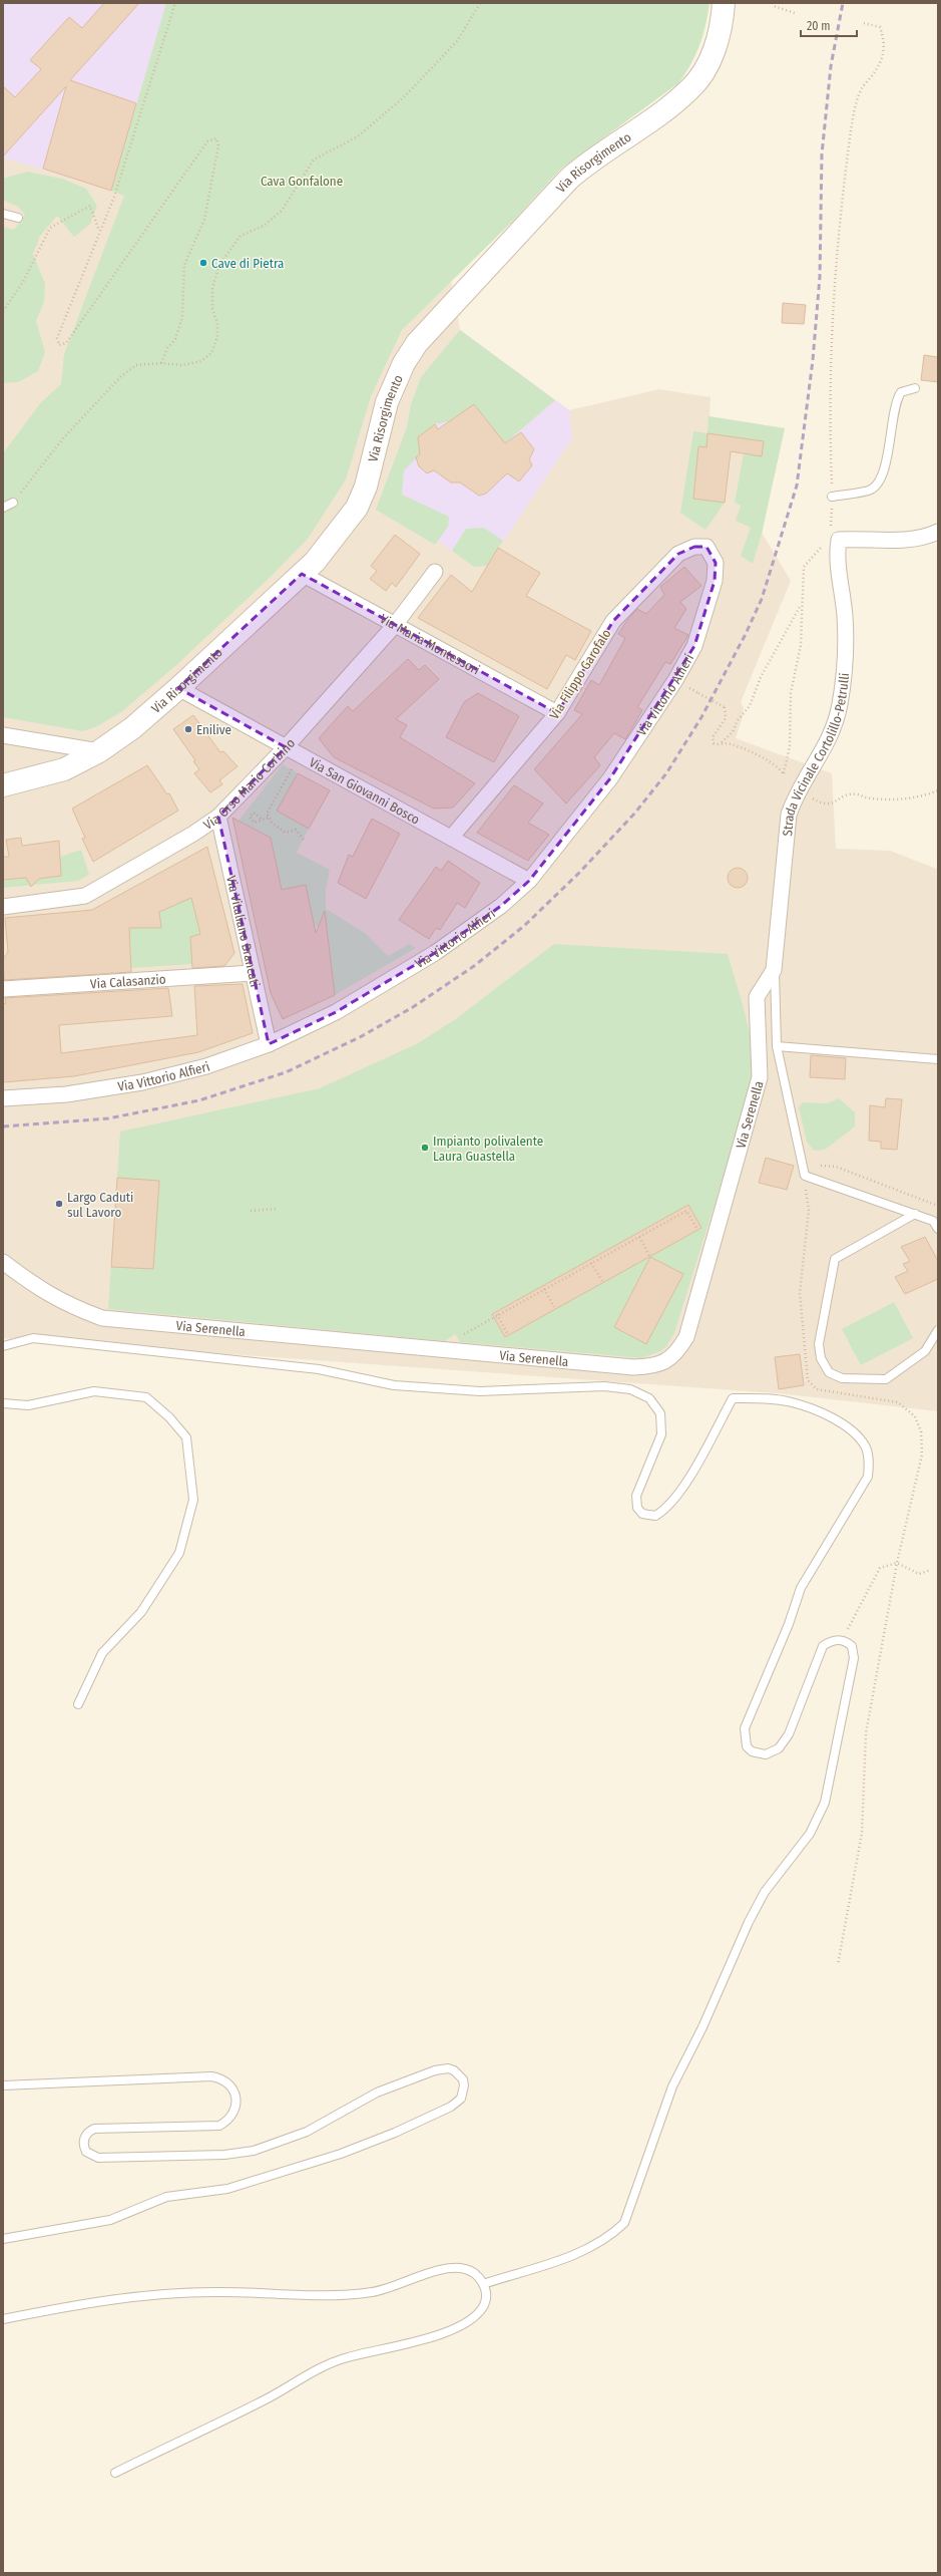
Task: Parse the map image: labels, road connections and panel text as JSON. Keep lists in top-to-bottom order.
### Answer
{
  "streets": {
    "main road": ["Via Risorgimento"],
    "street": [
      "Via Maria Montessori",
      "Via Filippo Garofalo",
      "Via Vittorio Alfieri",
      "Strada Vicinale Cortolillo-Petrulli",
      "Via Orso Mario Corbino",
      "Via San Giovanni Bosco",
      "Via Vitaliano Brancati",
      "Via Calasanzio",
      "Via Serenella"
    ]
  },
  "crossings": [
    ["Via Risorgimento", "Via Maria Montessori"],
    ["Via Risorgimento", "Via San Giovanni Bosco"],
    ["Via Maria Montessori", "Via Filippo Garofalo"],
    ["Via Maria Montessori", "Via Orso Mario Corbino"],
    ["Via Filippo Garofalo", "Via Vittorio Alfieri"],
    ["Via Filippo Garofalo", "Via San Giovanni Bosco"],
    ["Via Vittorio Alfieri", "Via San Giovanni Bosco"],
    ["Via Vittorio Alfieri", "Via Vitaliano Brancati"],
    ["Strada Vicinale Cortolillo-Petrulli", "Via Serenella"],
    ["Via Orso Mario Corbino", "Via San Giovanni Bosco"],
    ["Via Orso Mario Corbino", "Via Vitaliano Brancati"],
    ["Via Vitaliano Brancati", "Via Calasanzio"]
  ],
  "parks": ["Cava Gonfalone"],
  "places": [
    "Cave di Pietra",
    "Enilive",
    "Impianto polivalente Laura Guastella",
    "Largo Caduti sul Lavoro"
  ],
  "scale_bar": "20 m"
}
